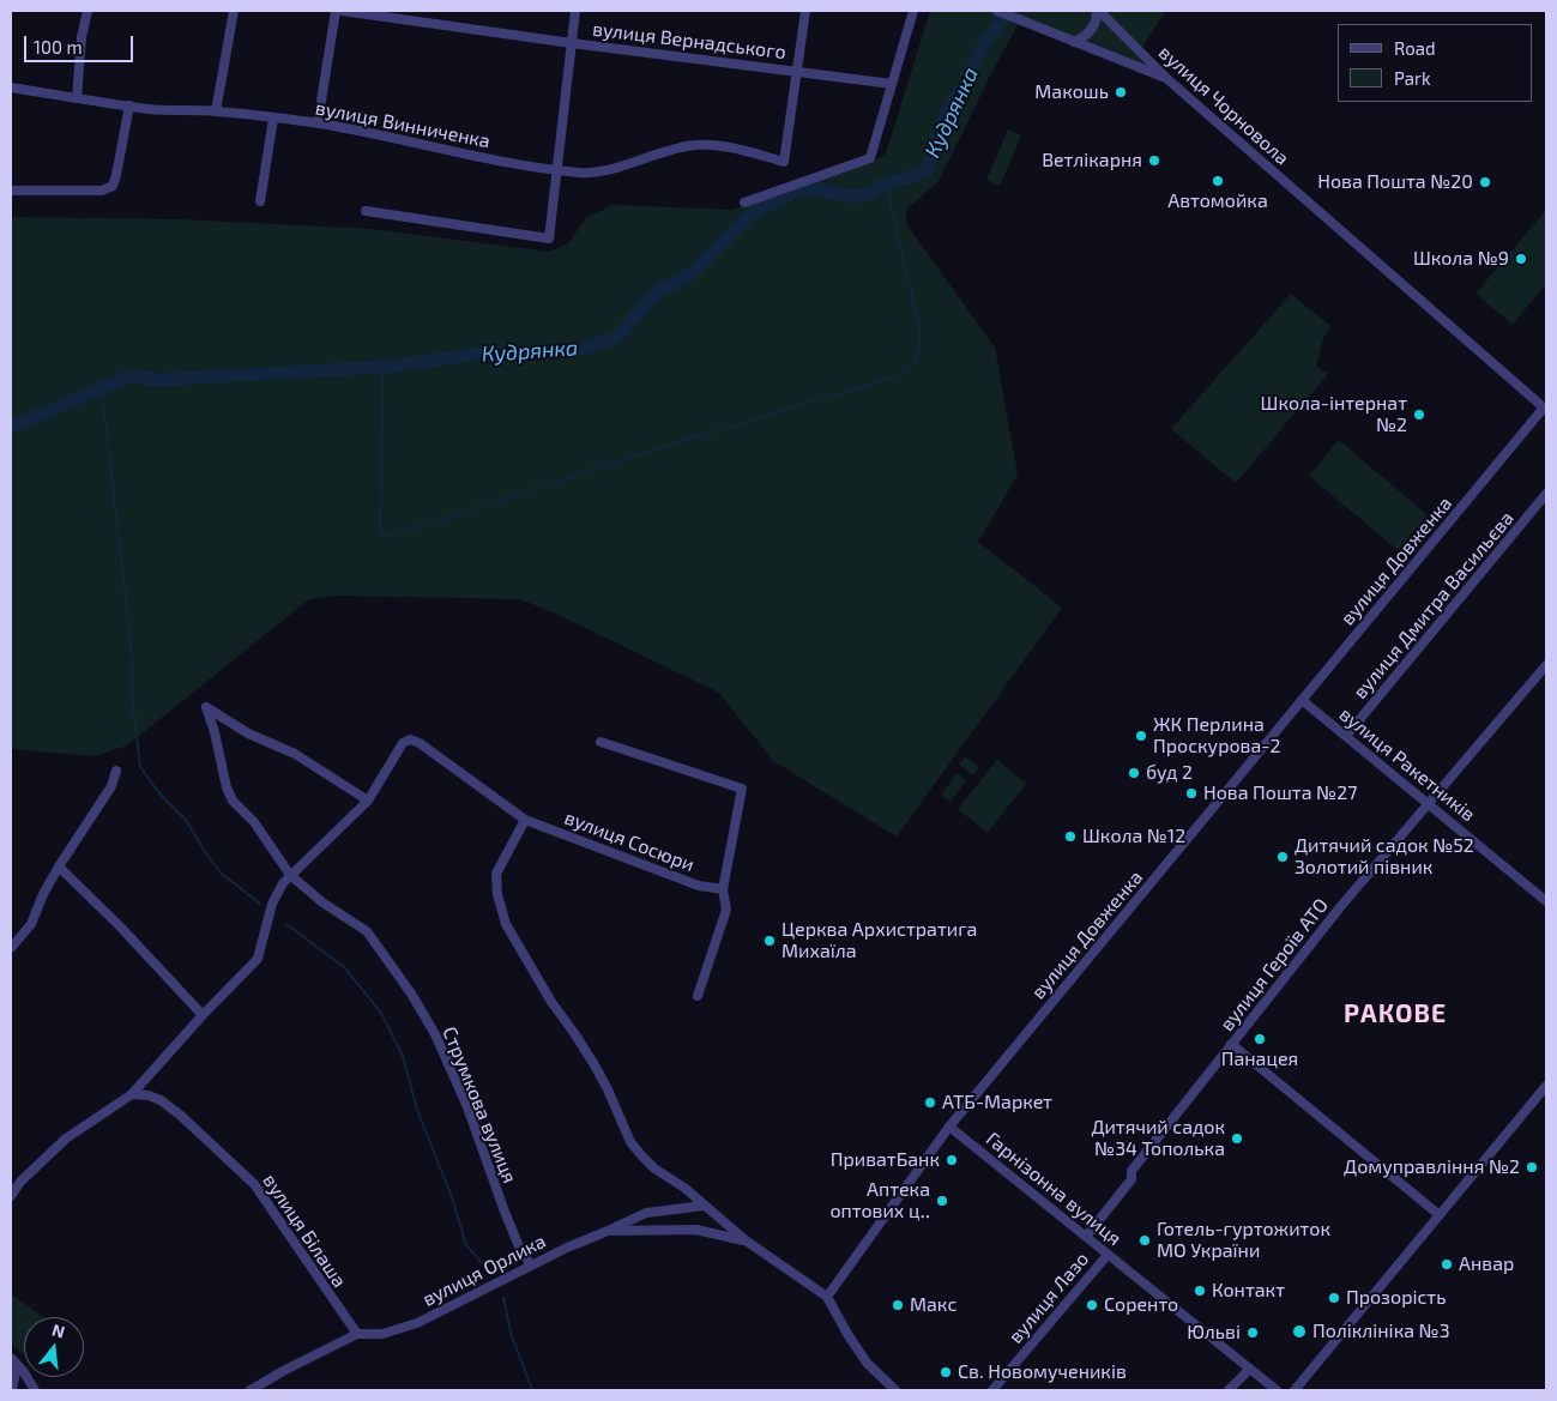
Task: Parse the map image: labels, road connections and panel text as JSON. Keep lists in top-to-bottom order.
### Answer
{
  "streets": {
    "street": [
      "вулиця Вернадського",
      "вулиця Чорновола",
      "вулиця Винниченка",
      "вулиця Довженка",
      "вулиця Дмитра Васильєва",
      "вулиця Ракетників",
      "вулиця Сосюри",
      "вулиця Героїв АТО",
      "Струмкова вулиця",
      "Гарнізонна вулиця",
      "вулиця Білаша",
      "вулиця Орлика",
      "вулиця Лазо"
    ]
  },
  "crossings": [
    ["вулиця Вернадського", "вулиця Винниченка"],
    ["вулиця Чорновола", "вулиця Довженка"],
    ["вулиця Довженка", "вулиця Ракетників"],
    ["вулиця Довженка", "Гарнізонна вулиця"],
    ["вулиця Дмитра Васильєва", "вулиця Ракетників"],
    ["вулиця Ракетників", "вулиця Героїв АТО"],
    ["вулиця Сосюри", "Струмкова вулиця"],
    ["вулиця Героїв АТО", "Гарнізонна вулиця"],
    ["Струмкова вулиця", "вулиця Орлика"],
    ["Гарнізонна вулиця", "вулиця Лазо"],
    ["вулиця Білаша", "вулиця Орлика"]
  ],
  "districts": ["РАКОВЕ"],
  "water": ["Кудрянка"],
  "places": [
    "Макошь",
    "Ветлікарня",
    "Автомойка",
    "Нова Пошта №20",
    "Школа №9",
    "Школа-інтернат №2",
    "ЖК Перлина Проскурова-2",
    "буд 2",
    "Нова Пошта №27",
    "Школа №12",
    "Дитячий садок №52 Золотий півник",
    "Церква Архистратига Михаїла",
    "Панацея",
    "АТБ-Маркет",
    "Дитячий садок №34 Тополька",
    "ПриватБанк",
    "Домуправління №2",
    "Аптека оптових ц‥",
    "Готель-гуртожиток МО України",
    "Анвар",
    "Контакт",
    "Прозорість",
    "Макс",
    "Соренто",
    "Поліклініка №3",
    "Юльві",
    "Св. Новомучеників"
  ],
  "legend": ["Road", "Park"],
  "scale_bar": "100 m",
  "north": "top"
}
